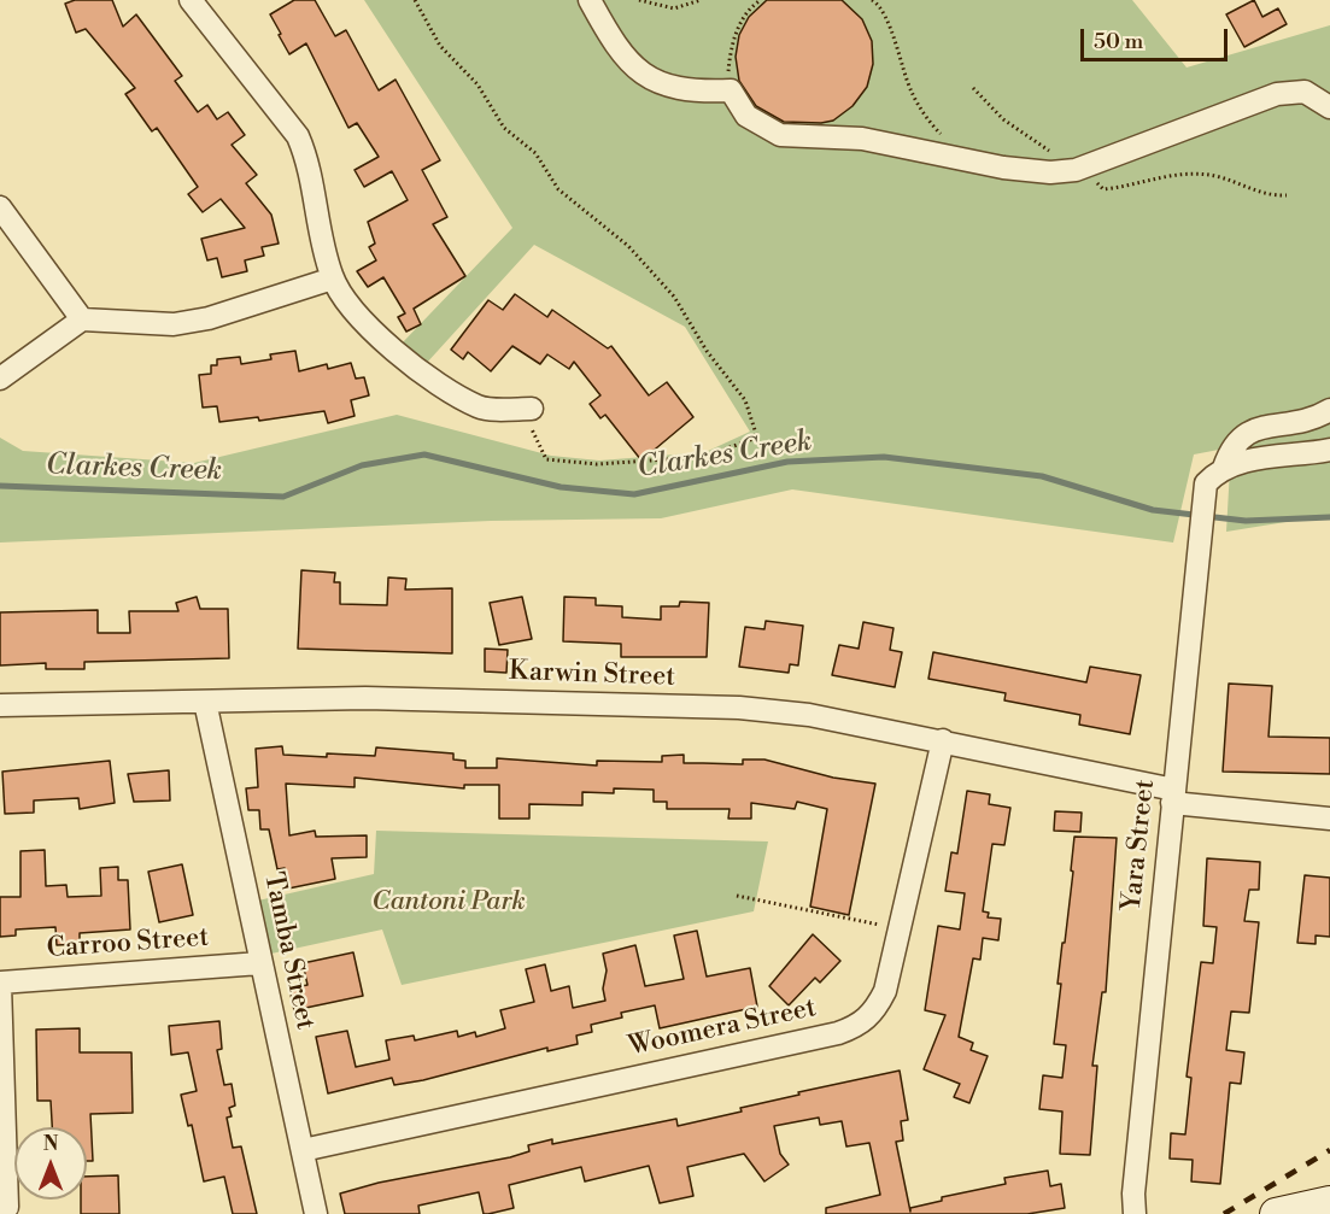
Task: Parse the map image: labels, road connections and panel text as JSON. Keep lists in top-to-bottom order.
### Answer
{
  "streets": {
    "street": [
      "Karwin Street",
      "Yara Street",
      "Carroo Street",
      "Tamba Street",
      "Woomera Street"
    ]
  },
  "crossings": [
    ["Karwin Street", "Yara Street"],
    ["Karwin Street", "Tamba Street"],
    ["Karwin Street", "Woomera Street"],
    ["Carroo Street", "Tamba Street"],
    ["Tamba Street", "Woomera Street"]
  ],
  "water": ["Clarkes Creek"],
  "parks": ["Cantoni Park"],
  "scale_bar": "50 m",
  "north": "top"
}
